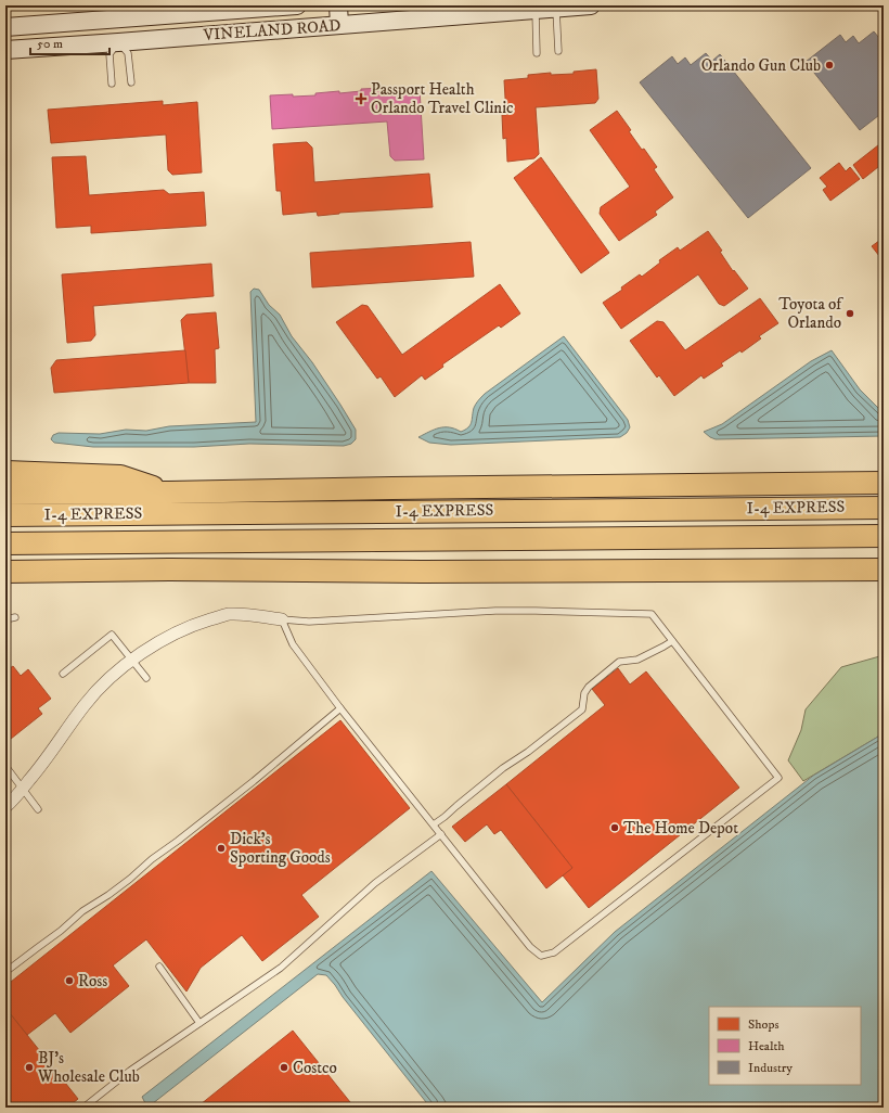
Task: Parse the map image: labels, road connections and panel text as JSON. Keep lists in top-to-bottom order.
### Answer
{
  "streets": {
    "highway": ["I-4 EXPRESS"],
    "street": ["VINELAND ROAD"]
  },
  "places": {
    "other": [
      "Orlando Gun Club",
      "Toyota of Orlando",
      "The Home Depot",
      "Dick's Sporting Goods",
      "Ross",
      "BJ's Wholesale Club",
      "Costco"
    ],
    "health": ["Passport Health Orlando Travel Clinic"]
  },
  "legend": ["Shops", "Health", "Industry"],
  "scale_bar": "50 m"
}
